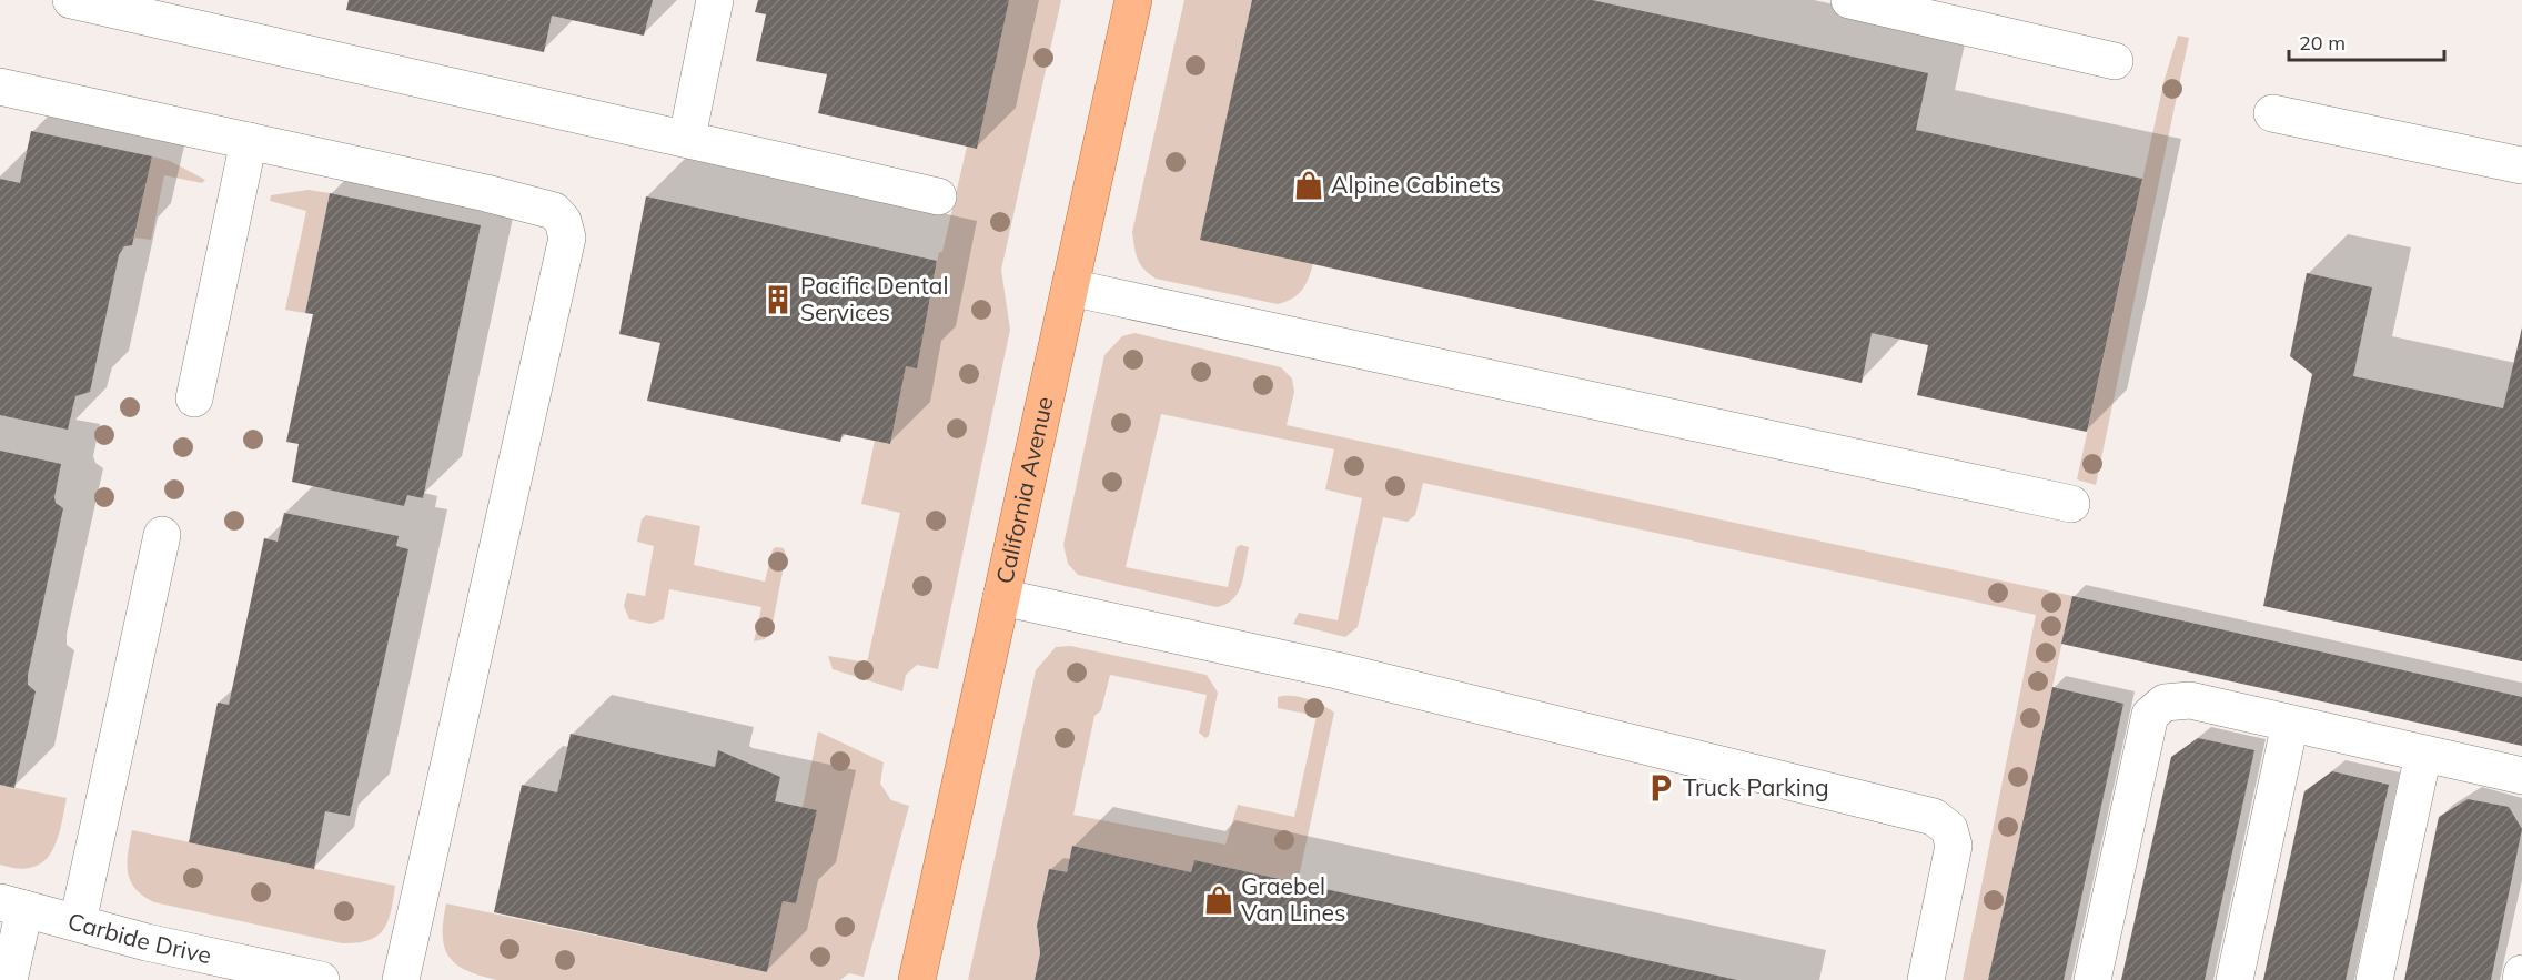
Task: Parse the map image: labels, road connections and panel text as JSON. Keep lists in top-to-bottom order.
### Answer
{
  "streets": {
    "main road": ["California Avenue"],
    "street": ["Carbide Drive"]
  },
  "places": {
    "shop": ["Alpine Cabinets", "Graebel Van Lines"],
    "building": ["Pacific Dental Services"],
    "parking": ["Truck Parking"]
  },
  "scale_bar": "20 m"
}
